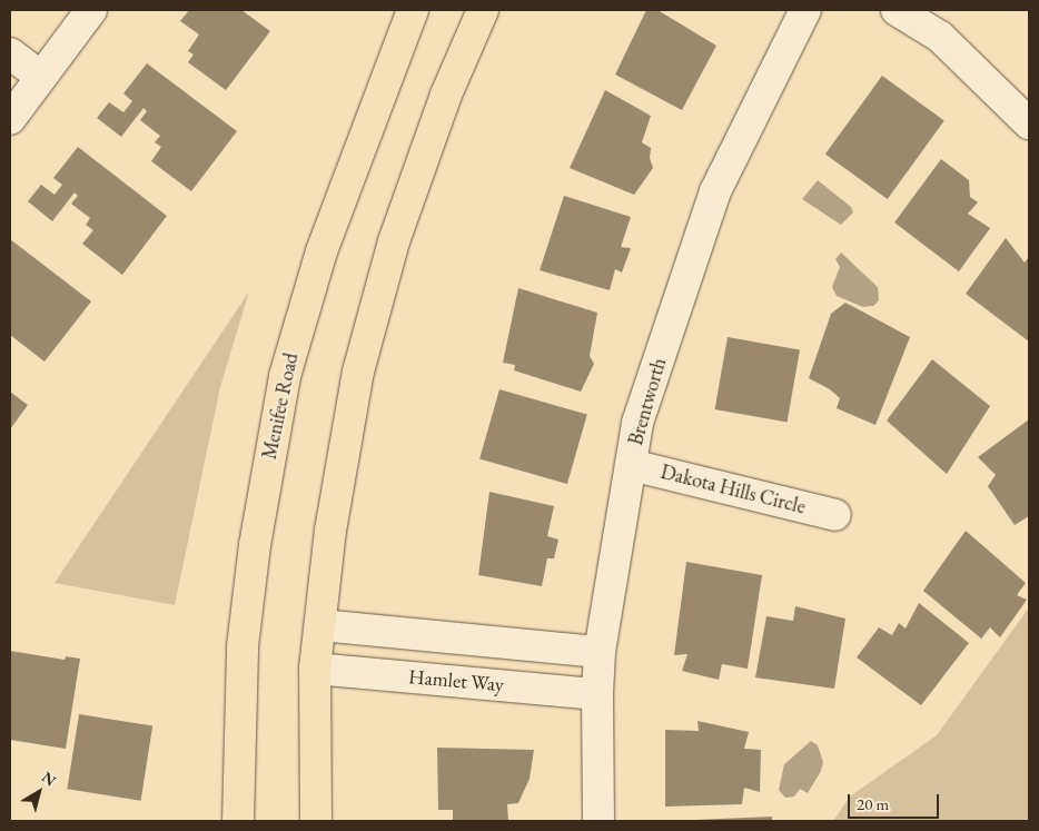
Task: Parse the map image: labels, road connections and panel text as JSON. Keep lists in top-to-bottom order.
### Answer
{
  "streets": {
    "main road": ["Menifee Road"],
    "street": ["Brentworth", "Dakota Hills Circle", "Hamlet Way"]
  },
  "crossings": [
    ["Brentworth", "Dakota Hills Circle"],
    ["Brentworth", "Hamlet Way"]
  ],
  "scale_bar": "20 m",
  "north": "top right"
}
